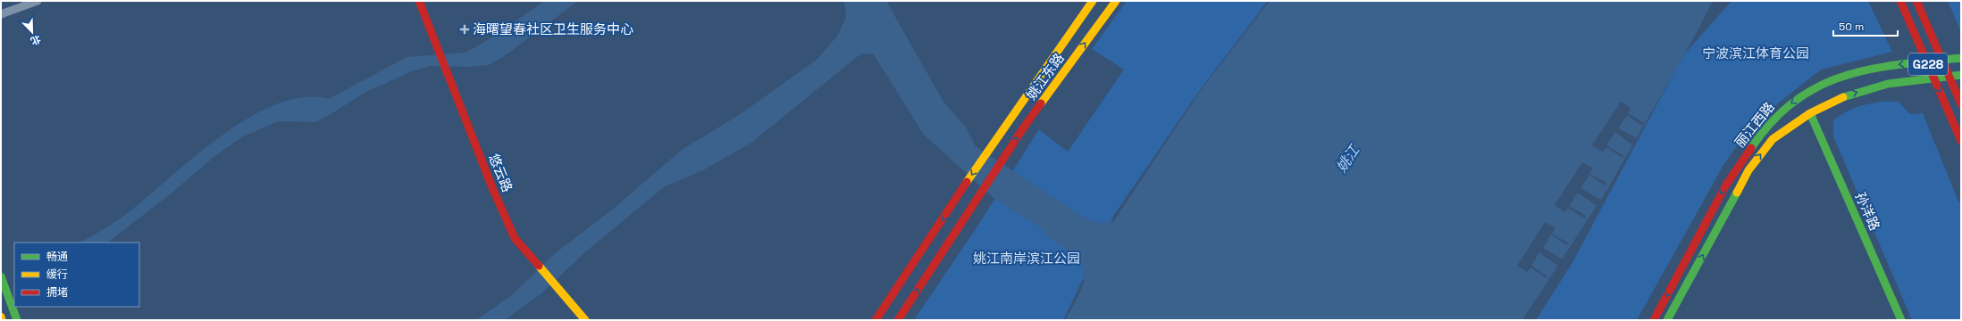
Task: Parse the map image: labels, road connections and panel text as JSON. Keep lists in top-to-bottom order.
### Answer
{
  "streets": {
    "main road": [
      "G228",
      "姚江东路",
      "丽江西路",
      "悠云路",
      "孙洋路"
    ]
  },
  "crossings": [
    ["丽江西路", "孙洋路"]
  ],
  "water": ["姚江"],
  "parks": ["宁波滨江体育公园", "姚江南岸滨江公园"],
  "places": {
    "health": ["海曙望春社区卫生服务中心"]
  },
  "legend": ["畅通", "缓行", "拥堵"],
  "scale_bar": "50 m",
  "north": "bottom right"
}
